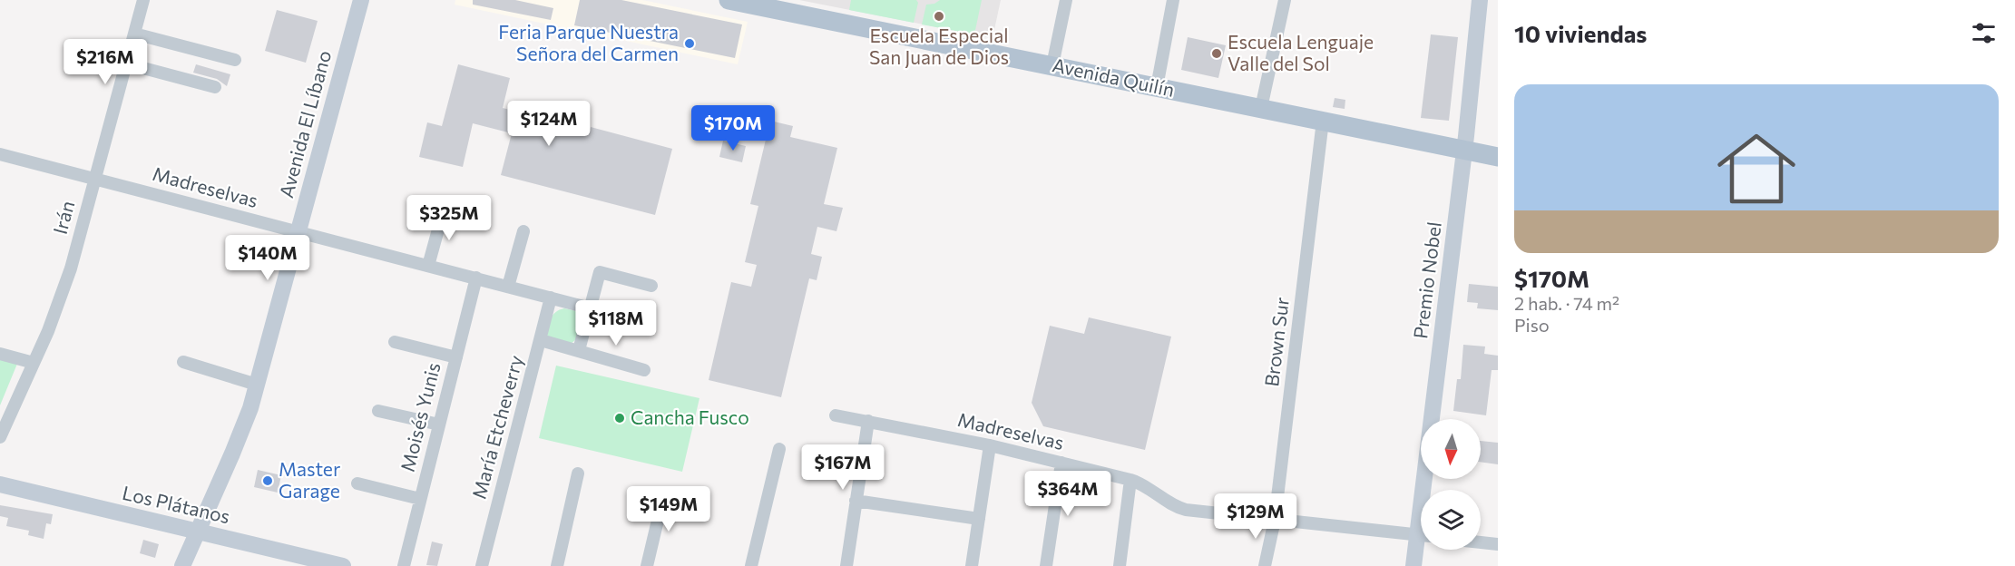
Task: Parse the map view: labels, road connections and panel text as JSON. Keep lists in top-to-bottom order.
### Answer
{
  "streets": {
    "main road": ["Avenida Quilín"],
    "street": [
      "Avenida El Líbano",
      "Madreselvas",
      "Irán",
      "Premio Nobel",
      "Brown Sur",
      "Moisés Yunis",
      "María Etcheverry",
      "Los Plátanos"
    ]
  },
  "crossings": [
    ["Avenida Quilín", "Premio Nobel"],
    ["Avenida Quilín", "Brown Sur"],
    ["Avenida El Líbano", "Madreselvas"],
    ["Avenida El Líbano", "Los Plátanos"],
    ["Madreselvas", "Irán"],
    ["Madreselvas", "Brown Sur"],
    ["Madreselvas", "Moisés Yunis"],
    ["Madreselvas", "María Etcheverry"]
  ],
  "places": [
    "Escuela Especial San Juan de Dios",
    "Feria Parque Nuestra Señora del Carmen",
    "Escuela Lenguaje Valle del Sol",
    "Cancha Fusco",
    "Master Garage"
  ],
  "north": "bottom",
  "page": {
    "heading": "10 viviendas",
    "price": [
      "$216M",
      "$124M",
      "$170M",
      "$325M",
      "$140M",
      "$118M",
      "$167M",
      "$364M",
      "$149M",
      "$129M"
    ],
    "list": [
      {
        "name": "$170M",
        "note": "2 hab. · 74 m² · Piso"
      }
    ]
  }
}
